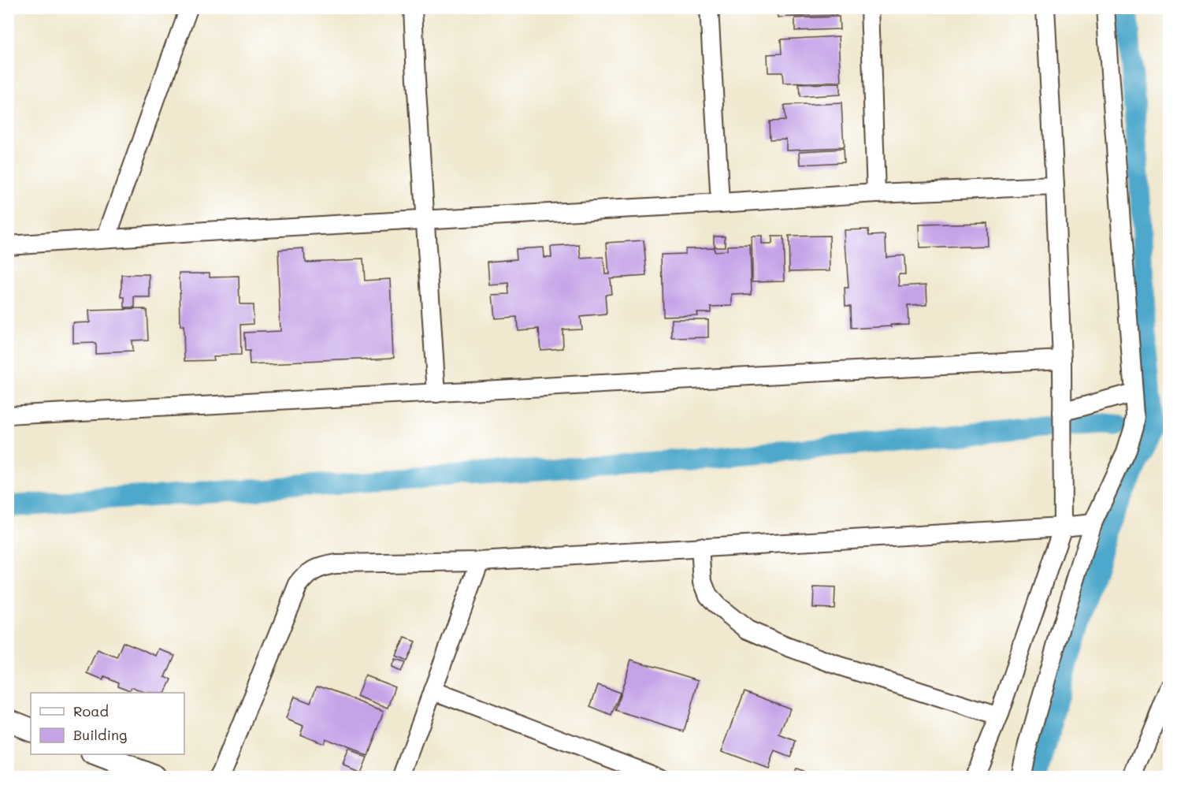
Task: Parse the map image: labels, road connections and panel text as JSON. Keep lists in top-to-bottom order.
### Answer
{
  "legend": ["Road", "Building"]
}
